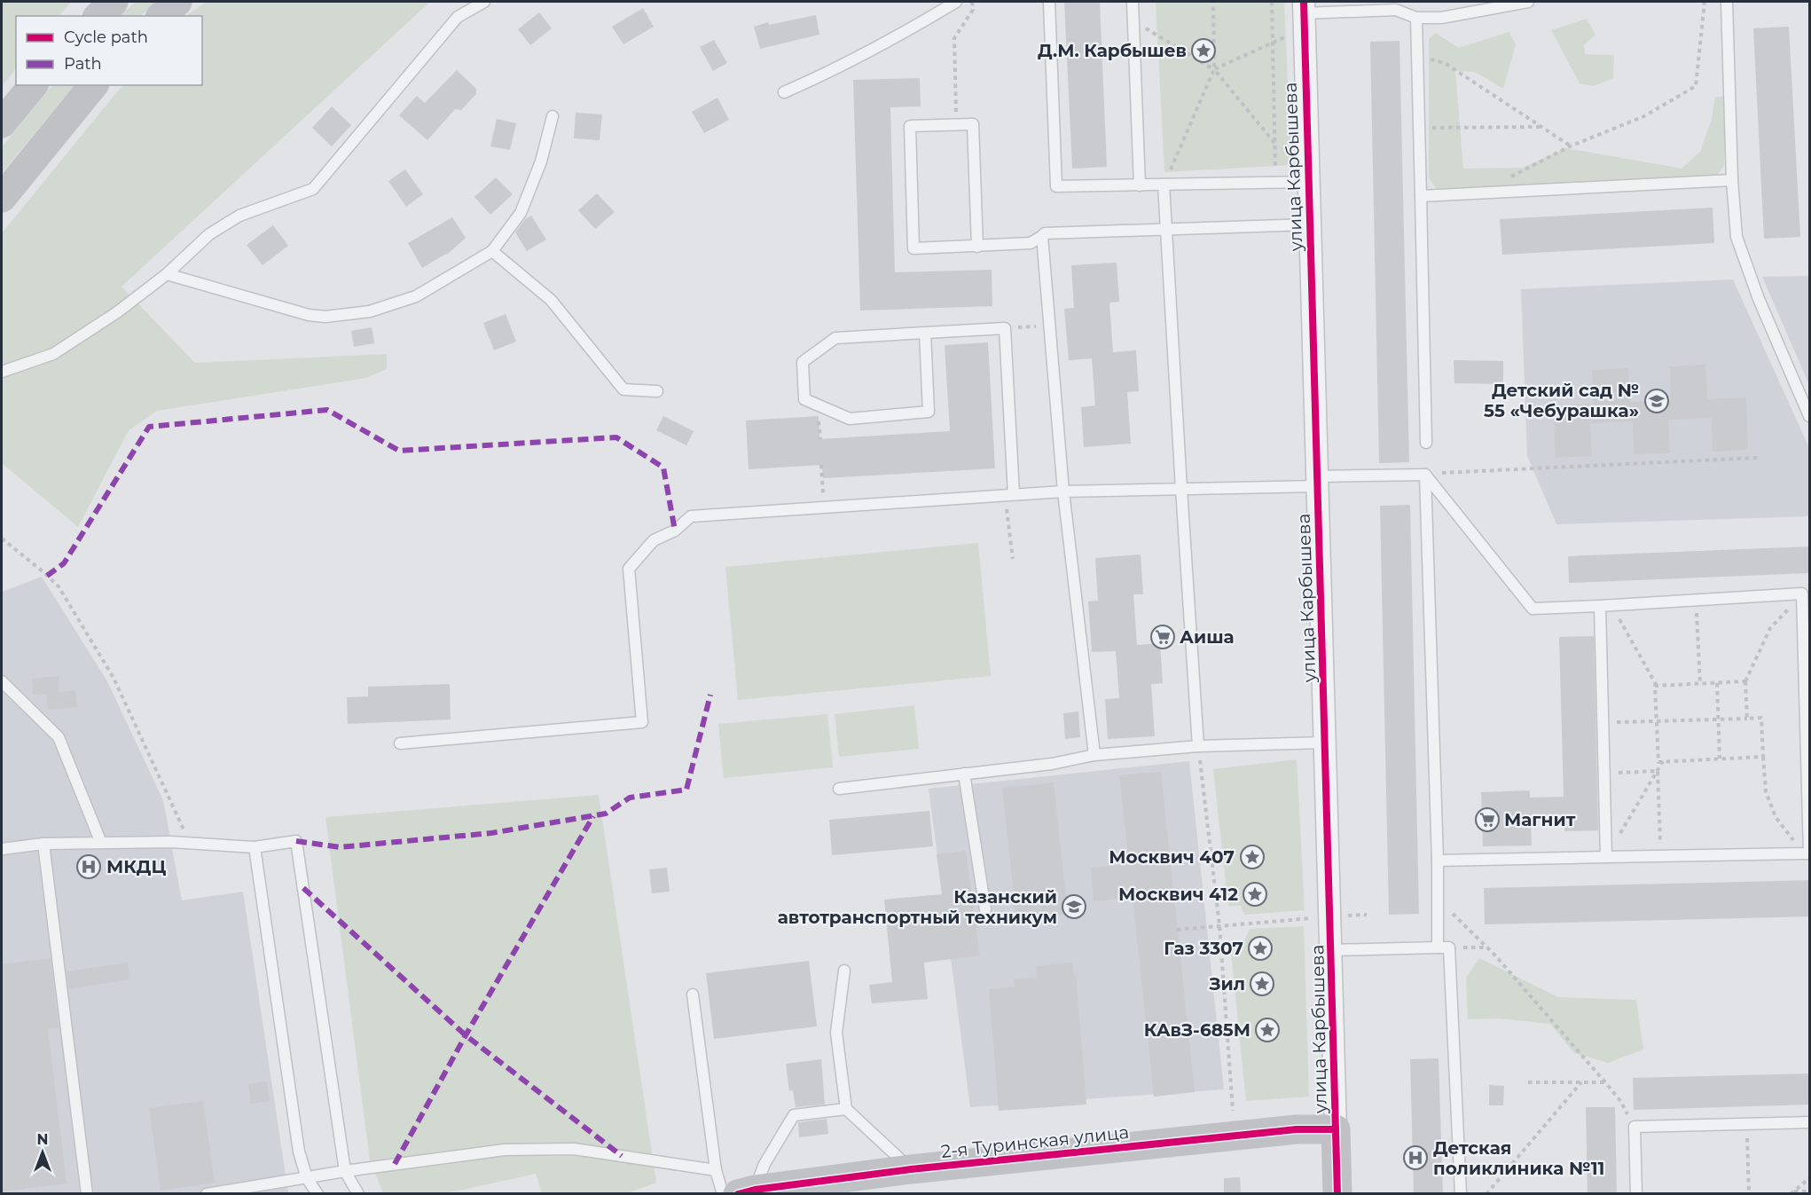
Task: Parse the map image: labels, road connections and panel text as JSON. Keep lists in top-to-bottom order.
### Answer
{
  "streets": {
    "street": ["улица Карбышева", "2-я Туринская улица"]
  },
  "crossings": [
    ["улица Карбышева", "2-я Туринская улица"]
  ],
  "places": {
    "place": [
      "Д.М. Карбышев",
      "Москвич 407",
      "Москвич 412",
      "Газ 3307",
      "Зил",
      "КАвЗ-685М"
    ],
    "school or university": ["Детский сад № 55 «Чебурашка»", "Казанский автотранспортный техникум"],
    "supermarket": ["Аиша", "Магнит"],
    "hospital": ["МКДЦ", "Детская поликлиника №11"]
  },
  "legend": ["Cycle path", "Path"],
  "north": "top"
}
